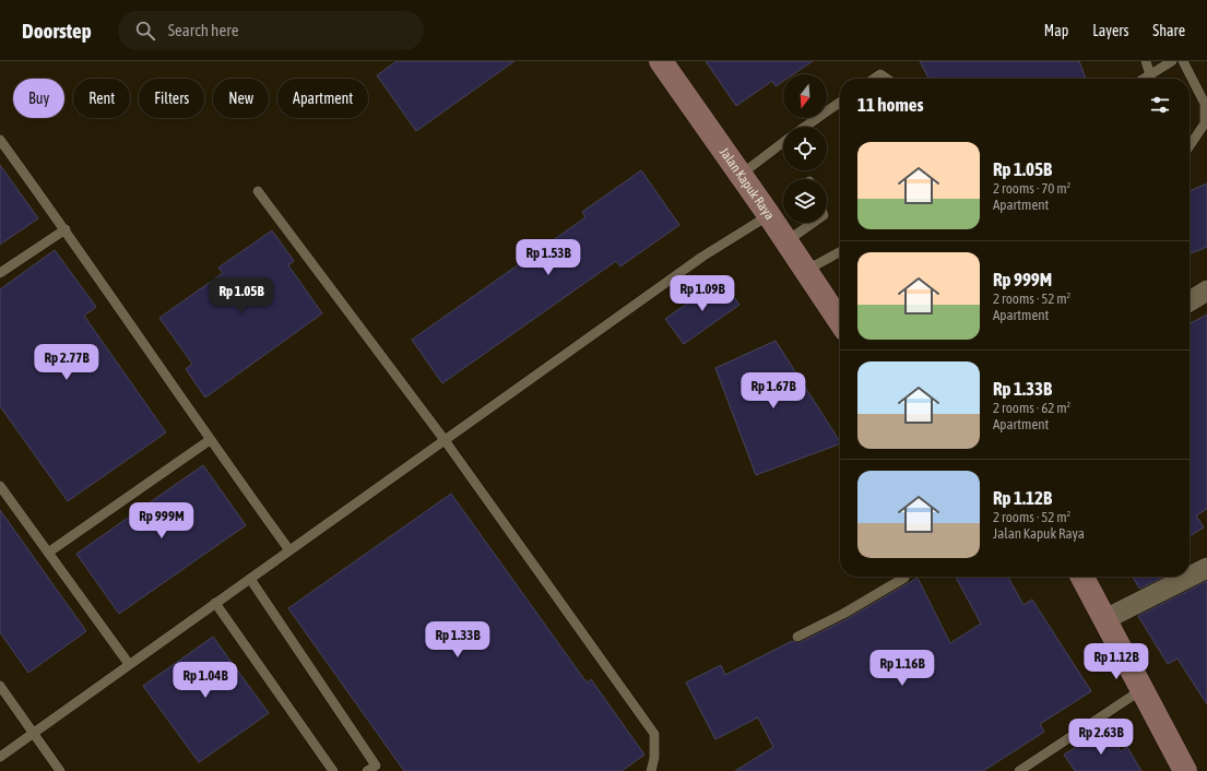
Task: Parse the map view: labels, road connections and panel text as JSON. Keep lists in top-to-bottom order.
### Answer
{
  "streets": {
    "main road": ["Jalan Kapuk Raya"]
  },
  "north": "bottom",
  "page": {
    "header": "Doorstep",
    "search": "Search here",
    "nav": ["Map", "Layers", "Share"],
    "chip": [
      "Buy",
      "Rent",
      "Filters",
      "New",
      "Apartment"
    ],
    "heading": "11 homes",
    "list": [
      {
        "name": "Rp 1.05B",
        "note": "2 rooms · 70 m² · Apartment"
      },
      {
        "name": "Rp 999M",
        "note": "2 rooms · 52 m² · Apartment"
      },
      {
        "name": "Rp 1.33B",
        "note": "2 rooms · 62 m² · Apartment"
      },
      {
        "name": "Rp 1.12B",
        "note": "2 rooms · 52 m² · Jalan Kapuk Raya"
      }
    ],
    "price": [
      "Rp 1.53B",
      "Rp 1.09B",
      "Rp 1.05B",
      "Rp 2.77B",
      "Rp 1.67B",
      "Rp 999M",
      "Rp 1.33B",
      "Rp 1.12B",
      "Rp 1.16B",
      "Rp 1.04B",
      "Rp 2.63B"
    ]
  }
}
